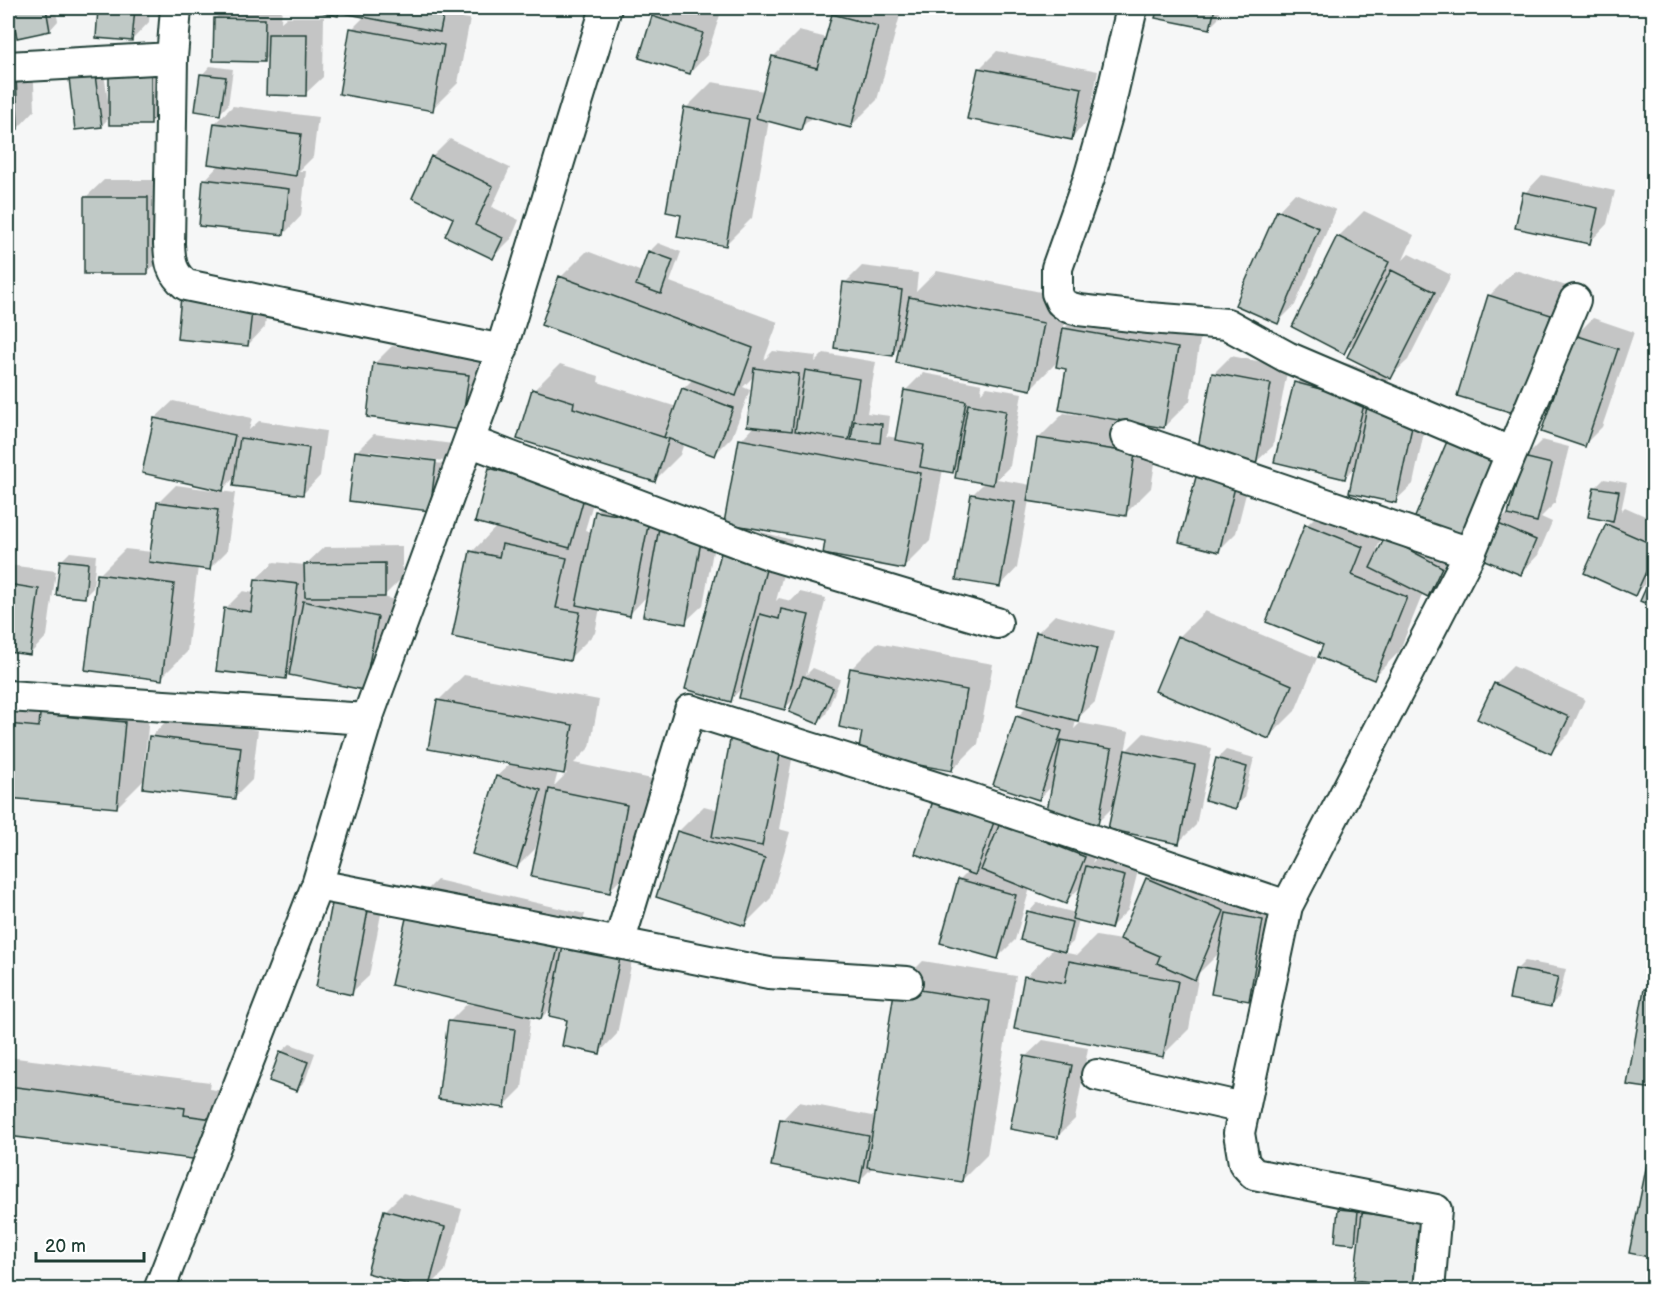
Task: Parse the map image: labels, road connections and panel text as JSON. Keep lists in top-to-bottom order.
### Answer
{
  "scale_bar": "20 m"
}
